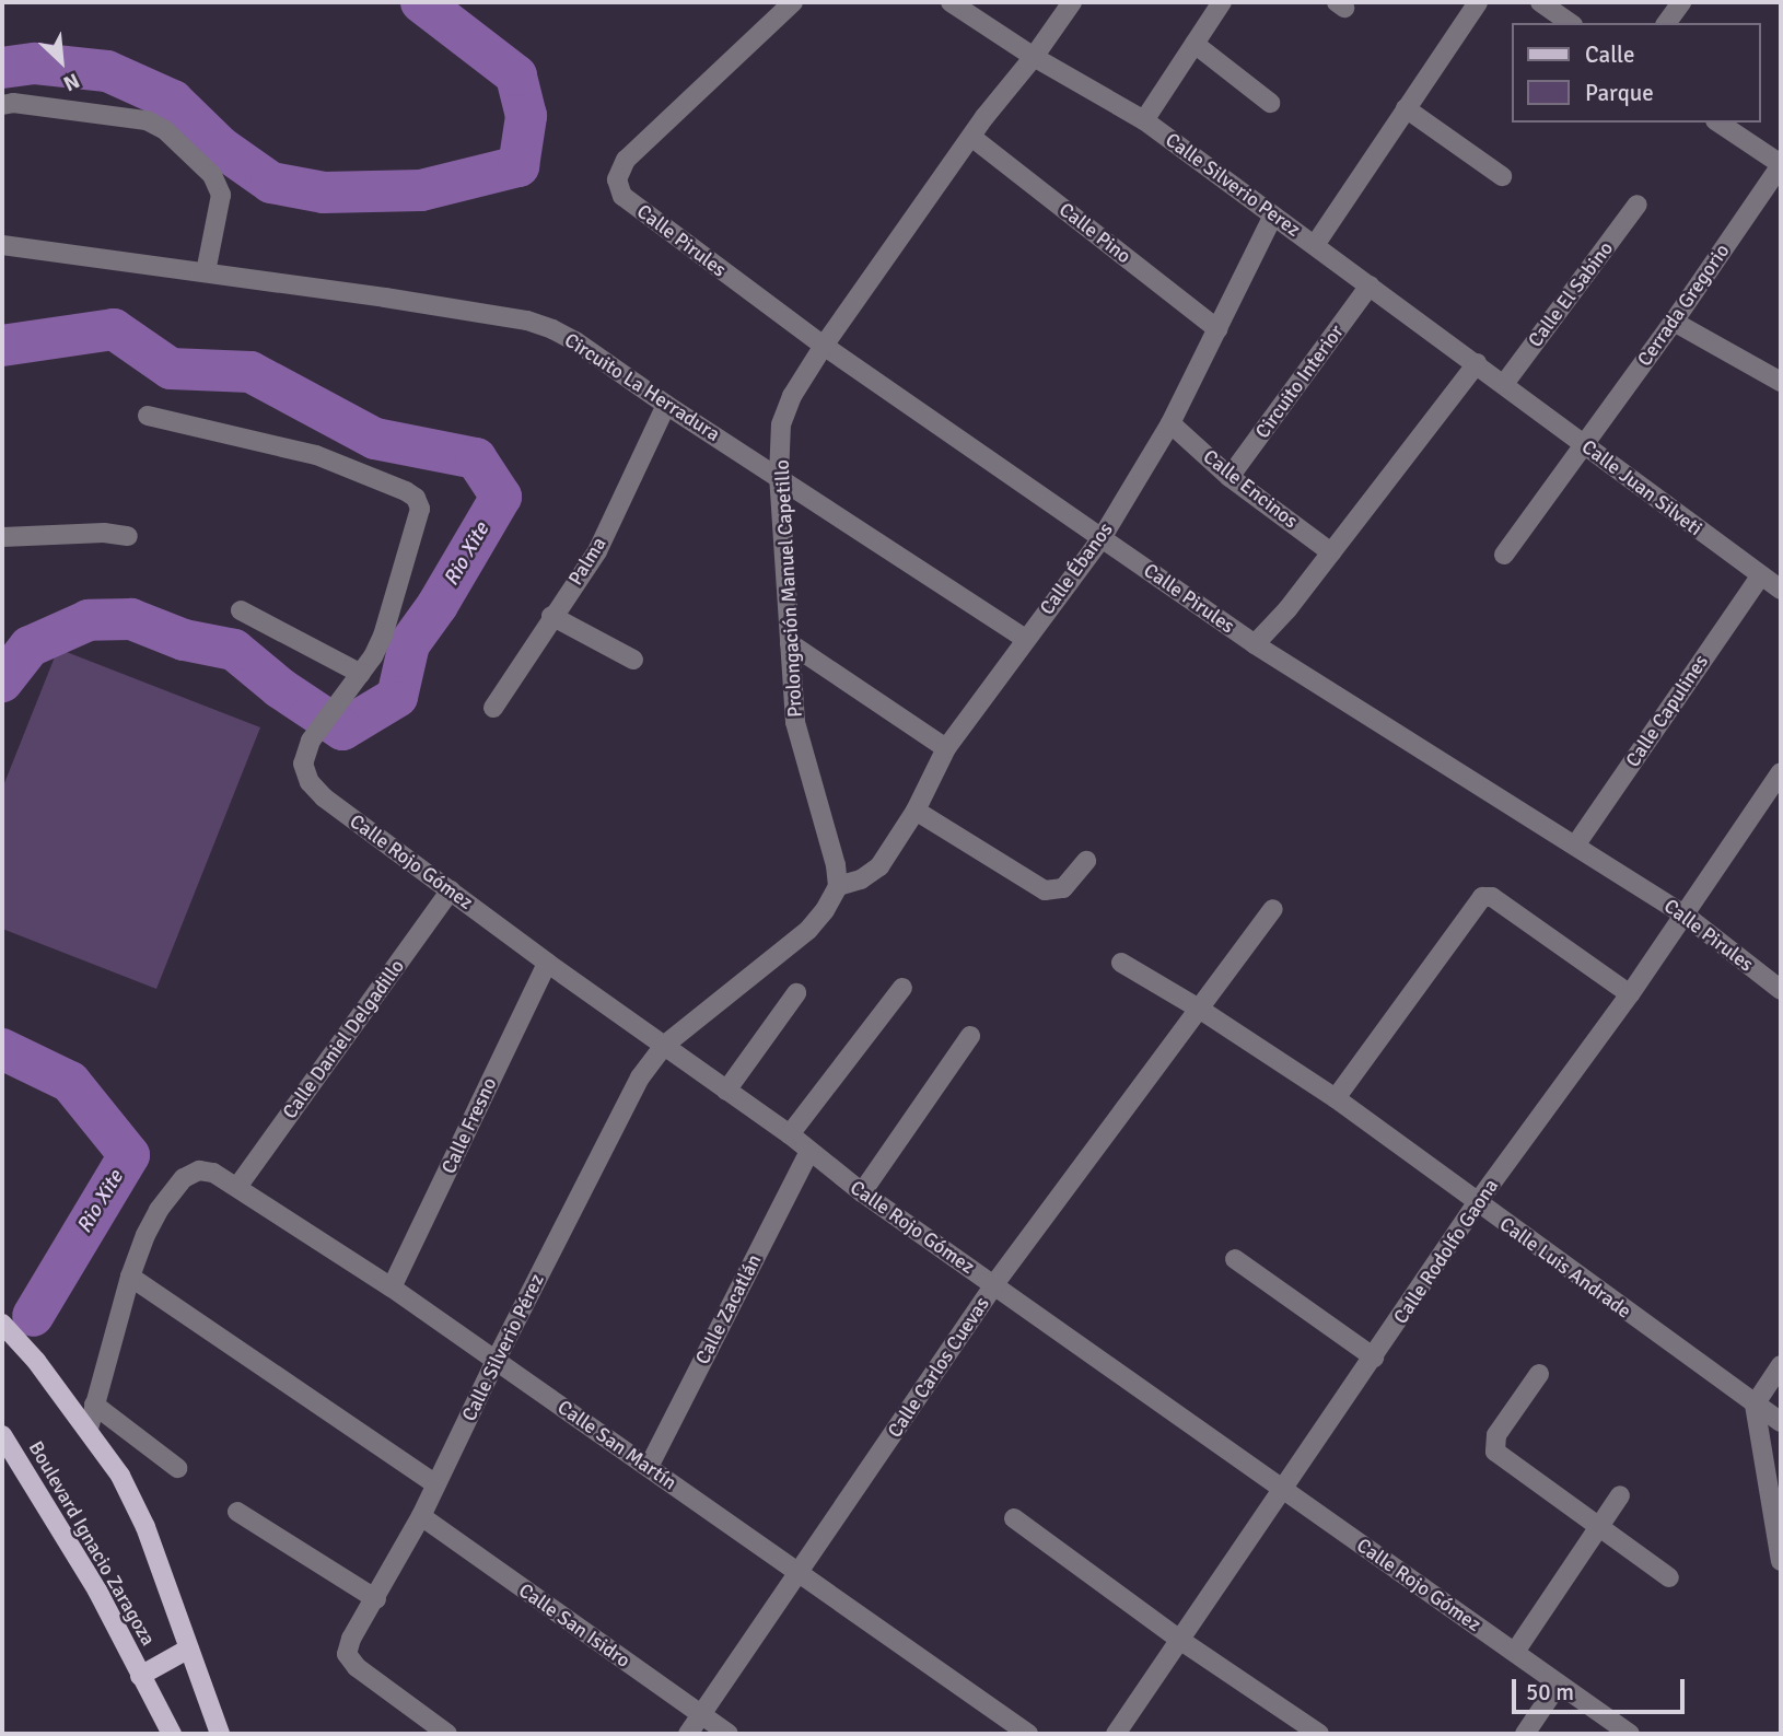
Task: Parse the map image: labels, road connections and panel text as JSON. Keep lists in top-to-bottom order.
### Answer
{
  "streets": {
    "main road": ["Boulevard Ignacio Zaragoza"],
    "street": [
      "Calle Silverio Perez",
      "Calle Pino",
      "Calle Pirules",
      "Calle El Sabino",
      "Cerrada Gregorio",
      "Circuito Interior",
      "Circuito La Herradura",
      "Calle Juan Silveti",
      "Calle Encinos",
      "Palma",
      "Calle Ébanos",
      "Prolongación Manuel Capetillo",
      "Calle Capulines",
      "Calle Rojo Gómez",
      "Calle Daniel Delgadillo",
      "Calle Fresno",
      "Calle Rodolfo Gaona",
      "Calle Luis Andrade",
      "Calle Zacatlán",
      "Calle Silverio Pérez",
      "Calle Carlos Cuevas",
      "Calle San Martín",
      "Calle San Isidro"
    ]
  },
  "crossings": [
    ["Calle Silverio Perez", "Calle El Sabino"],
    ["Calle Silverio Perez", "Circuito Interior"],
    ["Calle Silverio Perez", "Calle Juan Silveti"],
    ["Calle Silverio Perez", "Calle Ébanos"],
    ["Calle Silverio Perez", "Prolongación Manuel Capetillo"],
    ["Calle Pino", "Calle Ébanos"],
    ["Calle Pino", "Prolongación Manuel Capetillo"],
    ["Calle Pirules", "Calle Ébanos"],
    ["Calle Pirules", "Prolongación Manuel Capetillo"],
    ["Calle Pirules", "Calle Capulines"],
    ["Calle Pirules", "Calle Rodolfo Gaona"],
    ["Calle El Sabino", "Calle Juan Silveti"],
    ["Cerrada Gregorio", "Calle Juan Silveti"],
    ["Circuito Interior", "Calle Encinos"],
    ["Circuito La Herradura", "Palma"],
    ["Circuito La Herradura", "Calle Ébanos"],
    ["Circuito La Herradura", "Prolongación Manuel Capetillo"],
    ["Calle Juan Silveti", "Calle Capulines"],
    ["Calle Encinos", "Calle Ébanos"],
    ["Calle Ébanos", "Prolongación Manuel Capetillo"],
    ["Calle Rojo Gómez", "Calle Daniel Delgadillo"],
    ["Calle Rojo Gómez", "Calle Fresno"],
    ["Calle Rojo Gómez", "Calle Rodolfo Gaona"],
    ["Calle Rojo Gómez", "Calle Zacatlán"],
    ["Calle Rojo Gómez", "Calle Silverio Pérez"],
    ["Calle Rojo Gómez", "Calle Carlos Cuevas"],
    ["Calle Daniel Delgadillo", "Calle San Martín"],
    ["Calle Fresno", "Calle San Martín"],
    ["Calle Rodolfo Gaona", "Calle Luis Andrade"],
    ["Calle Luis Andrade", "Calle Carlos Cuevas"],
    ["Calle Zacatlán", "Calle San Martín"],
    ["Calle Silverio Pérez", "Calle San Martín"],
    ["Calle Silverio Pérez", "Calle San Isidro"],
    ["Calle Carlos Cuevas", "Calle San Martín"],
    ["Calle Carlos Cuevas", "Calle San Isidro"]
  ],
  "water": ["Rio Xite"],
  "legend": ["Calle", "Parque"],
  "scale_bar": "50 m",
  "north": "bottom right"
}
